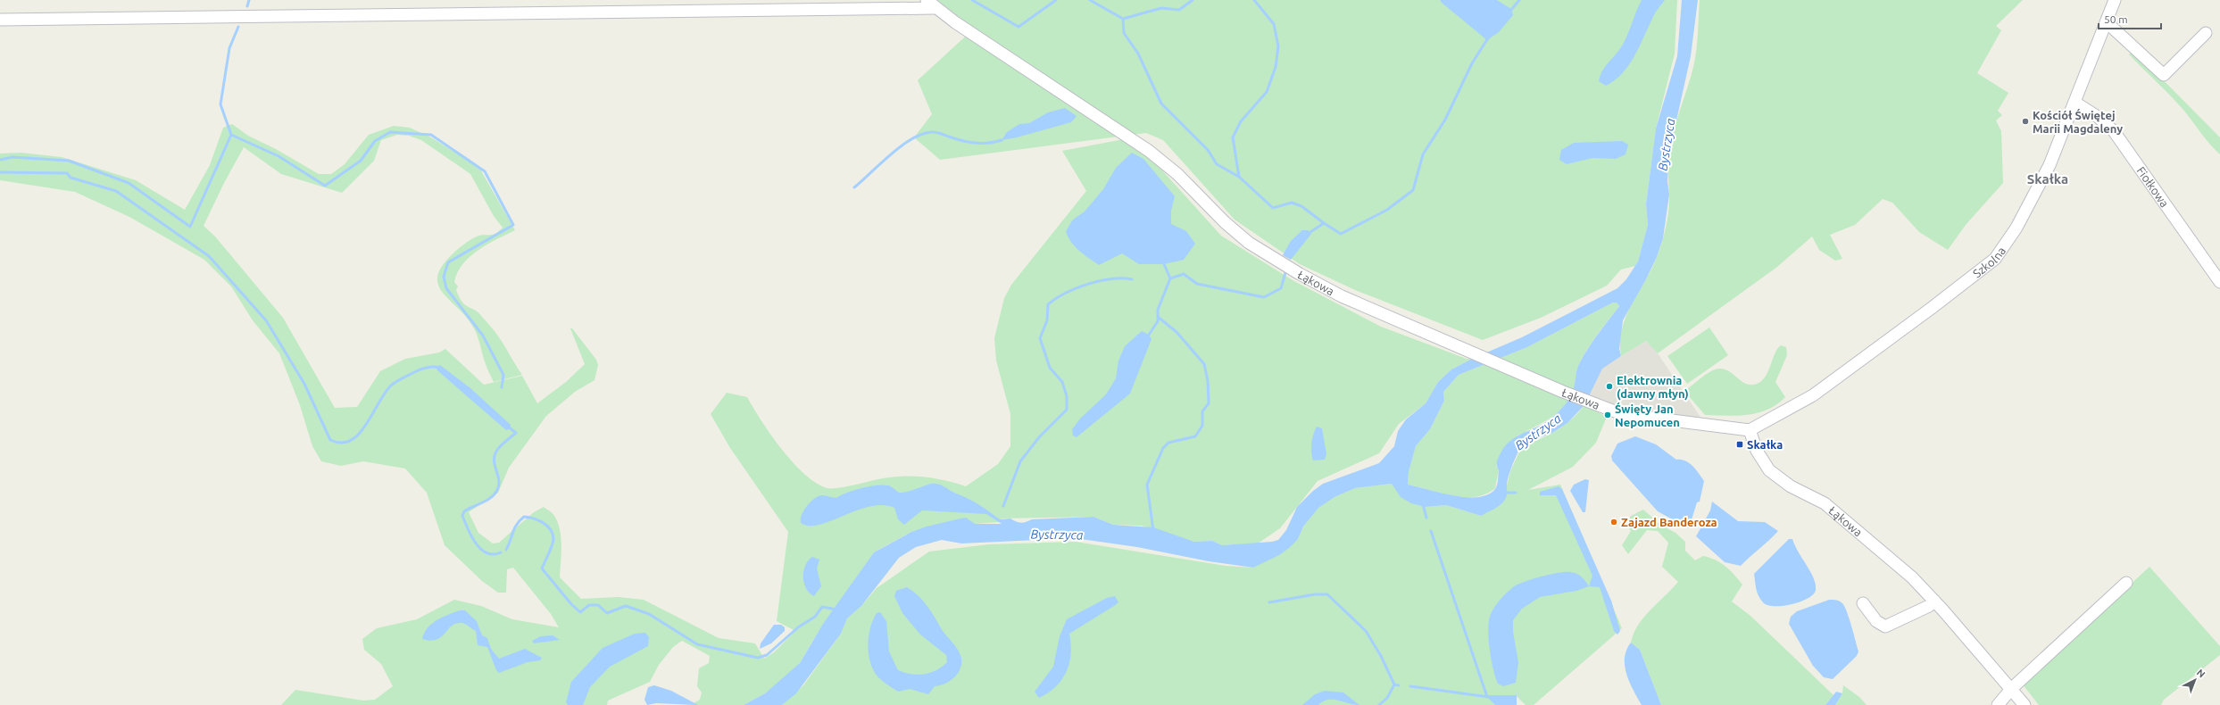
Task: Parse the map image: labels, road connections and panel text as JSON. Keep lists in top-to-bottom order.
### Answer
{
  "streets": {
    "street": ["Fiołkowa", "Szkolna", "Łąkowa"]
  },
  "crossings": [
    ["Fiołkowa", "Szkolna"],
    ["Szkolna", "Łąkowa"]
  ],
  "districts": ["Skałka"],
  "water": ["Bystrzyca"],
  "places": {
    "other": [
      "Kościół Świętej Marii Magdaleny",
      "Elektrownia (dawny młyn)",
      "Święty Jan Nepomucen",
      "Zajazd Banderoza"
    ],
    "transit": ["Skałka"]
  },
  "scale_bar": "50 m",
  "north": "top right"
}
